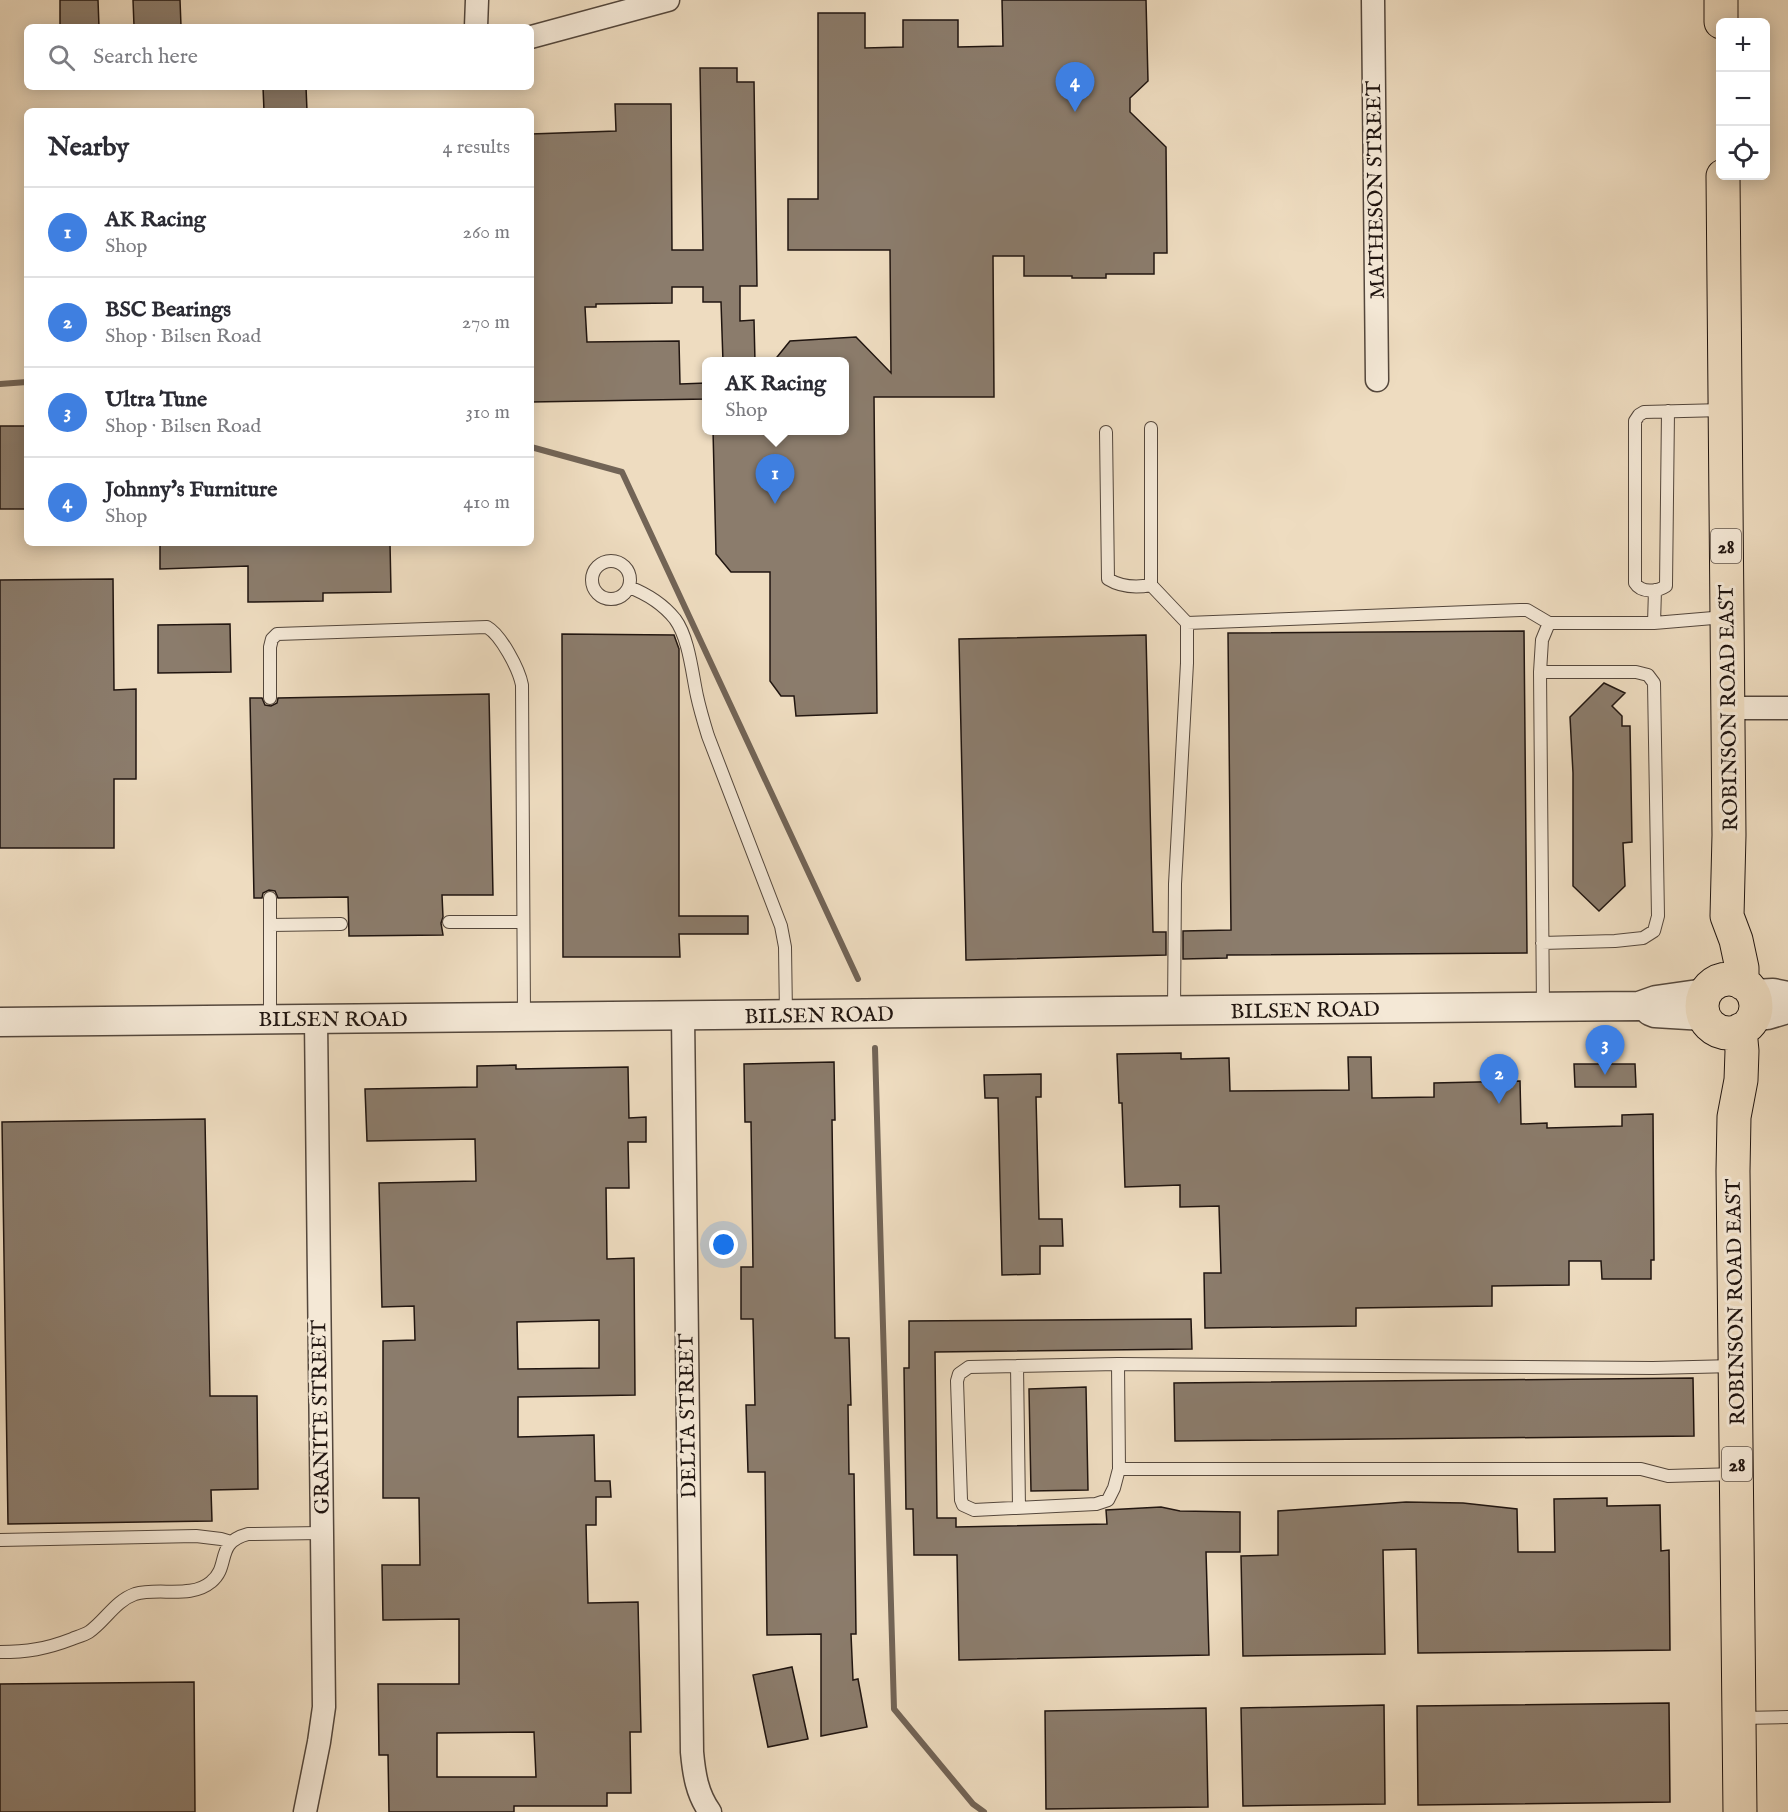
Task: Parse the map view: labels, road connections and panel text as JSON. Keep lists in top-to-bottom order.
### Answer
{
  "streets": {
    "main road": ["28", "ROBINSON ROAD EAST"],
    "street": [
      "MATHESON STREET",
      "BILSEN ROAD",
      "DELTA STREET",
      "GRANITE STREET"
    ]
  },
  "crossings": [
    ["ROBINSON ROAD EAST", "BILSEN ROAD"],
    ["BILSEN ROAD", "DELTA STREET"],
    ["BILSEN ROAD", "GRANITE STREET"]
  ],
  "page": {
    "map_buttons": ["+", "−"],
    "search": "Search here",
    "pins": [
      "4",
      "1",
      "3",
      "2"
    ],
    "heading": ["Nearby", "4 results"],
    "list": [
      {
        "mark": "1",
        "name": "AK Racing",
        "note": "Shop",
        "value": "260 m"
      },
      {
        "mark": "2",
        "name": "BSC Bearings",
        "note": "Shop · Bilsen Road",
        "value": "270 m"
      },
      {
        "mark": "3",
        "name": "Ultra Tune",
        "note": "Shop · Bilsen Road",
        "value": "310 m"
      },
      {
        "mark": "4",
        "name": "Johnny's Furniture",
        "note": "Shop",
        "value": "410 m"
      }
    ],
    "popup": ["AK Racing", "Shop"]
  }
}
